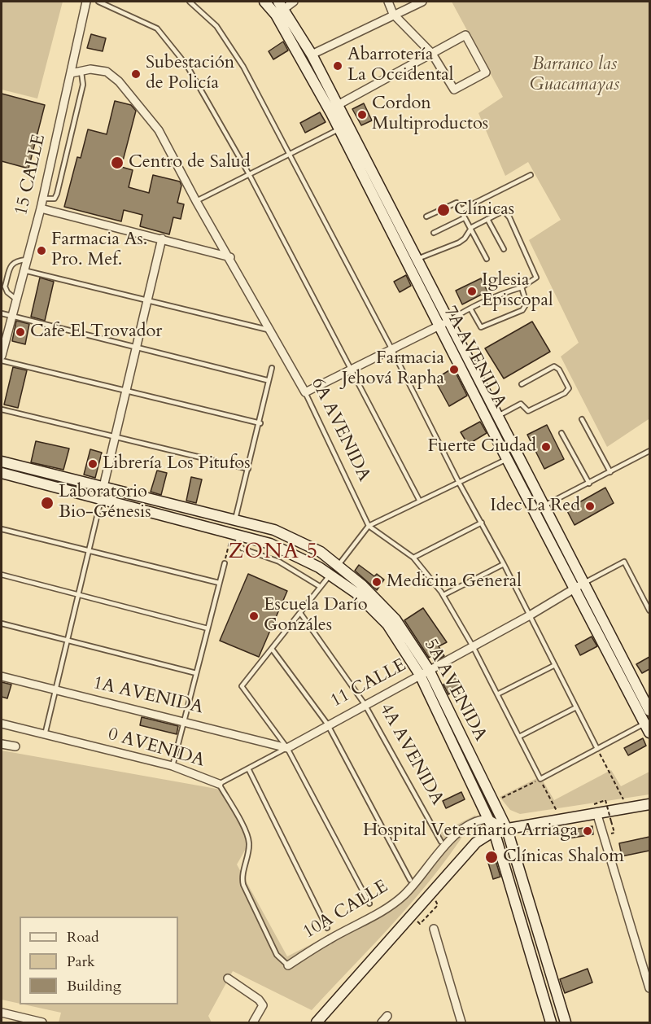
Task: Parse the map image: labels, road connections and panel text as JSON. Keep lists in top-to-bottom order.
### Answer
{
  "streets": {
    "street": [
      "15 CALLE",
      "7A AVENIDA",
      "6A AVENIDA",
      "11 CALLE",
      "5A AVENIDA",
      "1A AVENIDA",
      "0 AVENIDA",
      "10A CALLE"
    ],
    "lane": ["4A AVENIDA"]
  },
  "crossings": [
    ["15 CALLE", "6A AVENIDA"],
    ["7A AVENIDA", "11 CALLE"],
    ["6A AVENIDA", "11 CALLE"],
    ["11 CALLE", "5A AVENIDA"],
    ["11 CALLE", "1A AVENIDA"],
    ["11 CALLE", "0 AVENIDA"],
    ["11 CALLE", "4A AVENIDA"],
    ["5A AVENIDA", "10A CALLE"],
    ["0 AVENIDA", "10A CALLE"]
  ],
  "districts": ["ZONA 5"],
  "parks": ["Barranco las Guacamayas"],
  "places": [
    "Abarrotería La Occidental",
    "Subestación de Policía",
    "Cordon Multiproductos",
    "Centro de Salud",
    "Clínicas",
    "Farmacia As. Pro. Mef.",
    "Iglesia Episcopal",
    "Cafe El Trovador",
    "Farmacia Jehová Rapha",
    "Fuerte Ciudad",
    "Librería Los Pitufos",
    "Laboratorio Bio-Génesis",
    "Idec La Red",
    "Medicina General",
    "Escuela Darío Gonzáles",
    "Hospital Veterinario Arriaga",
    "Clínicas Shalom"
  ],
  "legend": ["Road", "Park", "Building"]
}
